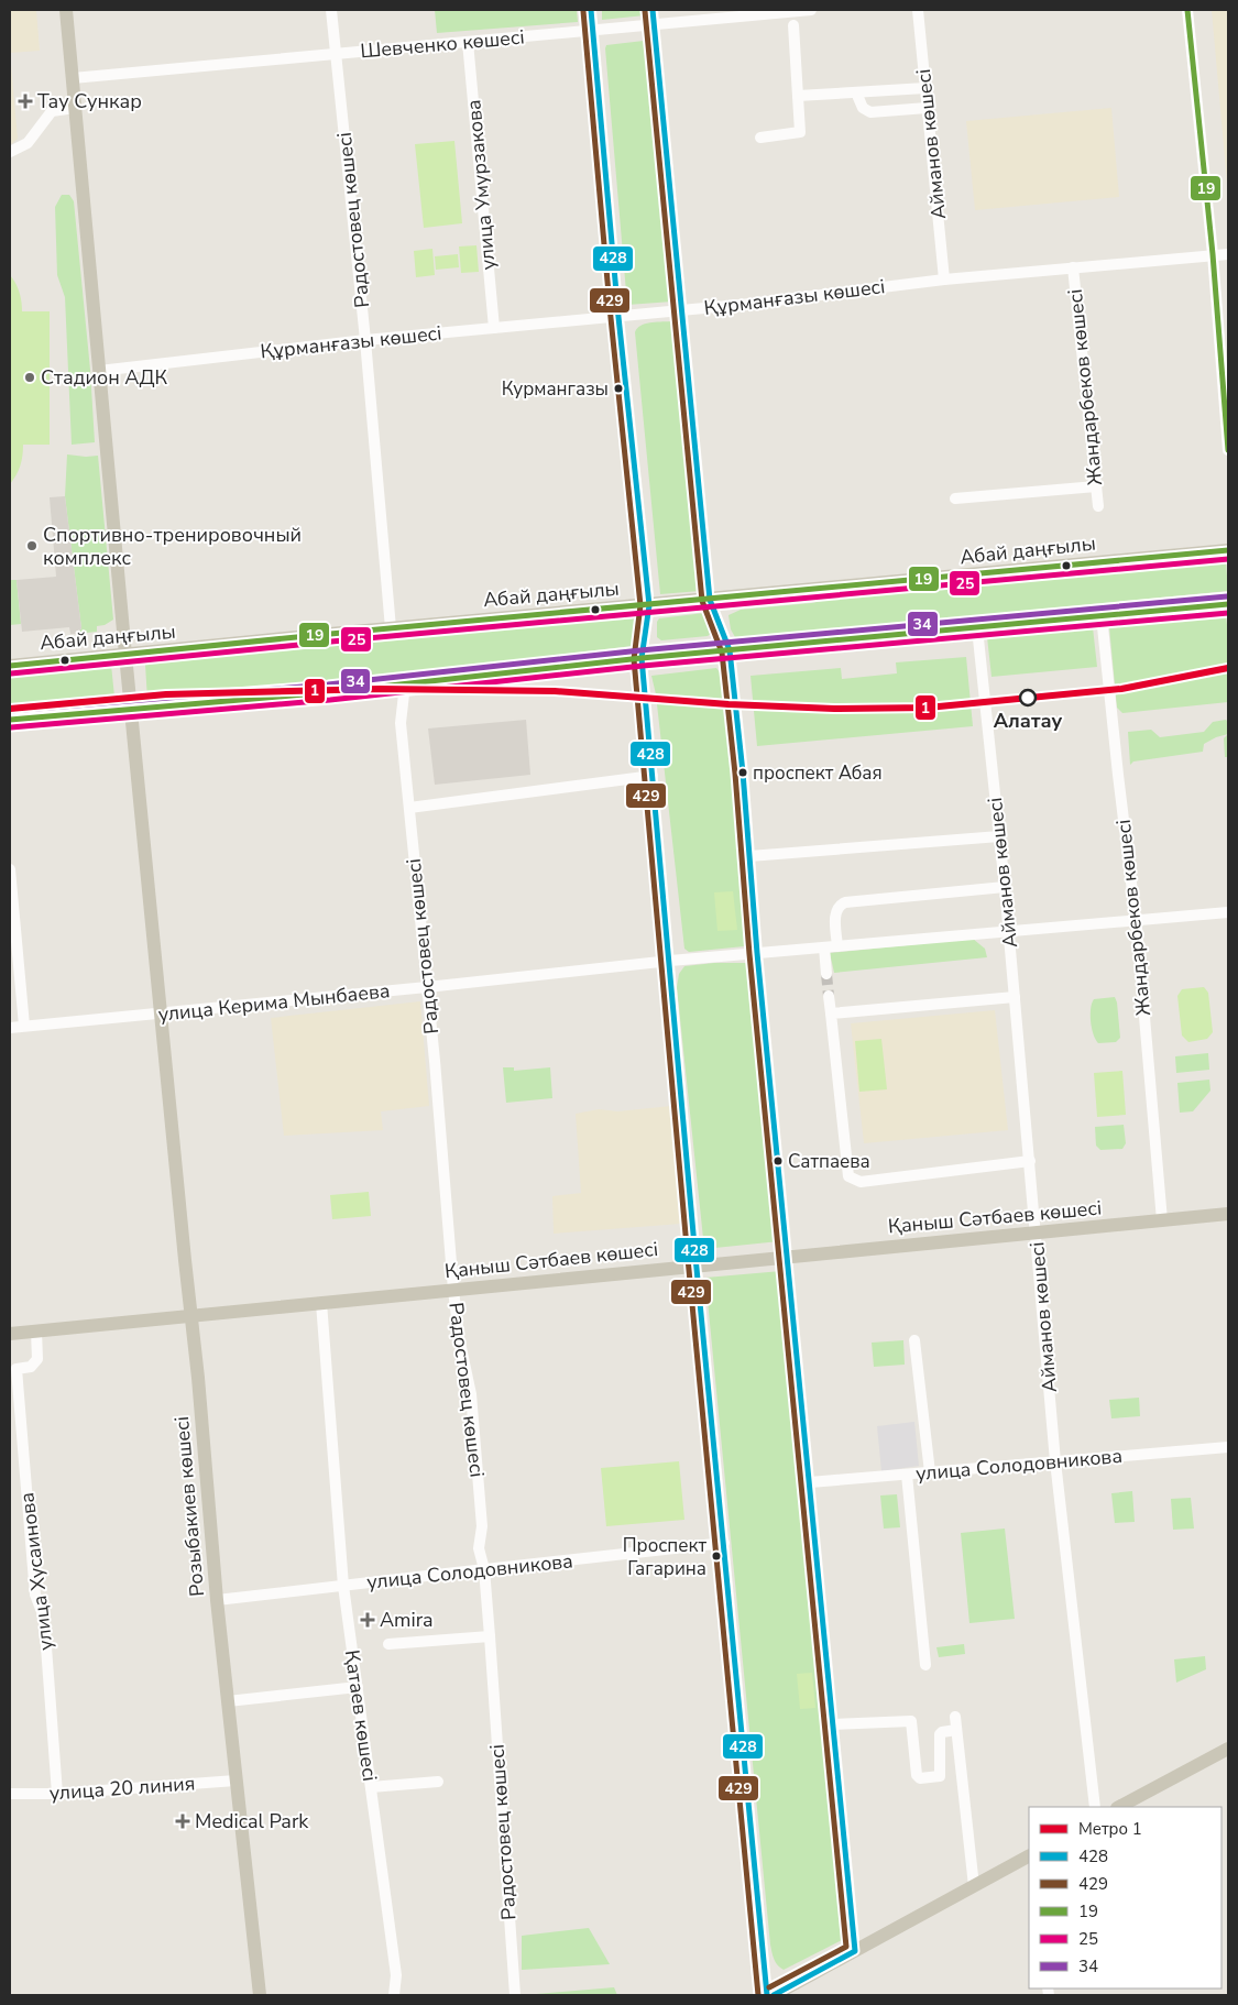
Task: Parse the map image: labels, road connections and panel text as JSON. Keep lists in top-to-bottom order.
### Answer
{
  "streets": {
    "main road": ["Абай даңғылы", "Қаныш Сәтбаев көшесі", "Розыбакиев көшесі"],
    "street": [
      "Шевченко көшесі",
      "Айманов көшесі",
      "улица Умурзакова",
      "Радостовец көшесі",
      "Құрманғазы көшесі",
      "Жандарбеков көшесі",
      "улица Керима Мынбаева",
      "улица Солодовникова",
      "улица Хусаинова",
      "Қатаев көшесі",
      "улица 20 линия"
    ]
  },
  "crossings": [
    ["Шевченко көшесі", "улица Умурзакова"],
    ["Шевченко көшесі", "Радостовец көшесі"],
    ["Айманов көшесі", "Құрманғазы көшесі"],
    ["Айманов көшесі", "улица Керима Мынбаева"],
    ["Айманов көшесі", "Қаныш Сәтбаев көшесі"],
    ["Айманов көшесі", "улица Солодовникова"],
    ["улица Умурзакова", "Құрманғазы көшесі"],
    ["Радостовец көшесі", "Құрманғазы көшесі"],
    ["Радостовец көшесі", "Абай даңғылы"],
    ["Радостовец көшесі", "улица Керима Мынбаева"],
    ["Радостовец көшесі", "Қаныш Сәтбаев көшесі"],
    ["Радостовец көшесі", "улица Солодовникова"],
    ["Құрманғазы көшесі", "Жандарбеков көшесі"],
    ["Жандарбеков көшесі", "улица Керима Мынбаева"],
    ["Жандарбеков көшесі", "Қаныш Сәтбаев көшесі"],
    ["улица Керима Мынбаева", "Розыбакиев көшесі"],
    ["Қаныш Сәтбаев көшесі", "Розыбакиев көшесі"],
    ["Қаныш Сәтбаев көшесі", "улица Хусаинова"],
    ["Қаныш Сәтбаев көшесі", "Қатаев көшесі"],
    ["улица Солодовникова", "Розыбакиев көшесі"],
    ["улица Солодовникова", "Қатаев көшесі"],
    ["Розыбакиев көшесі", "улица 20 линия"],
    ["улица Хусаинова", "улица 20 линия"]
  ],
  "places": {
    "health": ["Тау Сункар", "Amira", "Medical Park"],
    "other": [
      "Стадион АДК",
      "Курмангазы",
      "Спортивно-тренировочный комплекс",
      "Алатау",
      "проспект Абая",
      "Сатпаева",
      "Проспект Гагарина"
    ]
  },
  "lines": [
    "transit line 428",
    "transit line 19",
    "transit line 429",
    "transit line 25",
    "transit line 34",
    "metro line 1"
  ],
  "legend": [
    "Метро 1",
    "428",
    "429",
    "19",
    "25",
    "34"
  ]
}
